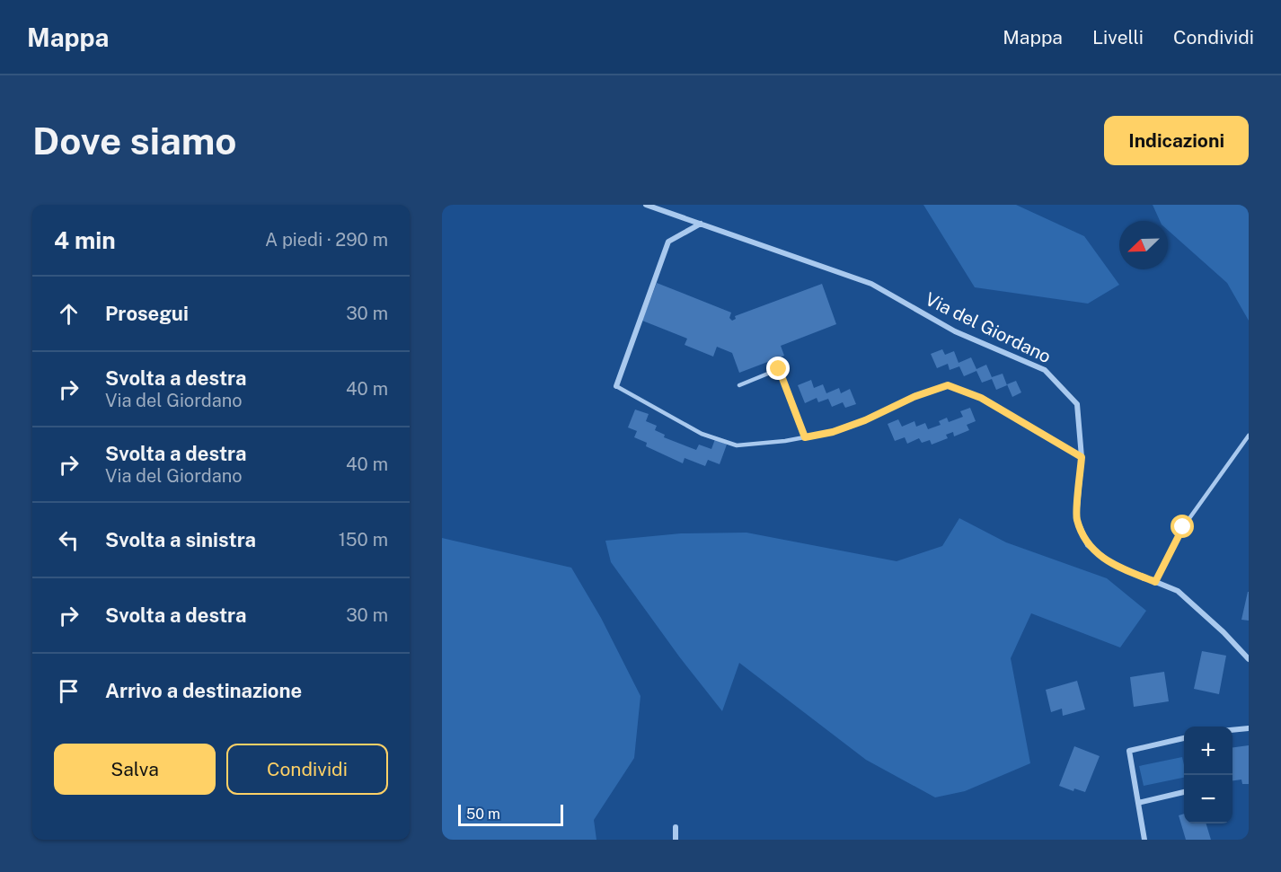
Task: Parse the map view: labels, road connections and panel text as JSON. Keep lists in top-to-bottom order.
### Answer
{
  "streets": {
    "street": ["Via del Giordano"]
  },
  "scale_bar": "50 m",
  "north": "bottom left",
  "page": {
    "header": "Mappa",
    "nav": ["Mappa", "Livelli", "Condividi"],
    "buttons": [
      "Indicazioni",
      ["Salva", "Condividi"]
    ],
    "title": "Dove siamo",
    "heading": ["4 min", "A piedi · 290 m"],
    "list": [
      ["Prosegui", "30 m"],
      ["Svolta a destra", "Via del Giordano", "40 m"],
      ["Svolta a destra", "Via del Giordano", "40 m"],
      ["Svolta a sinistra", "150 m"],
      ["Svolta a destra", "30 m"],
      "Arrivo a destinazione"
    ],
    "map_buttons": ["+", "−"],
    "scale": "50 m"
  }
}
